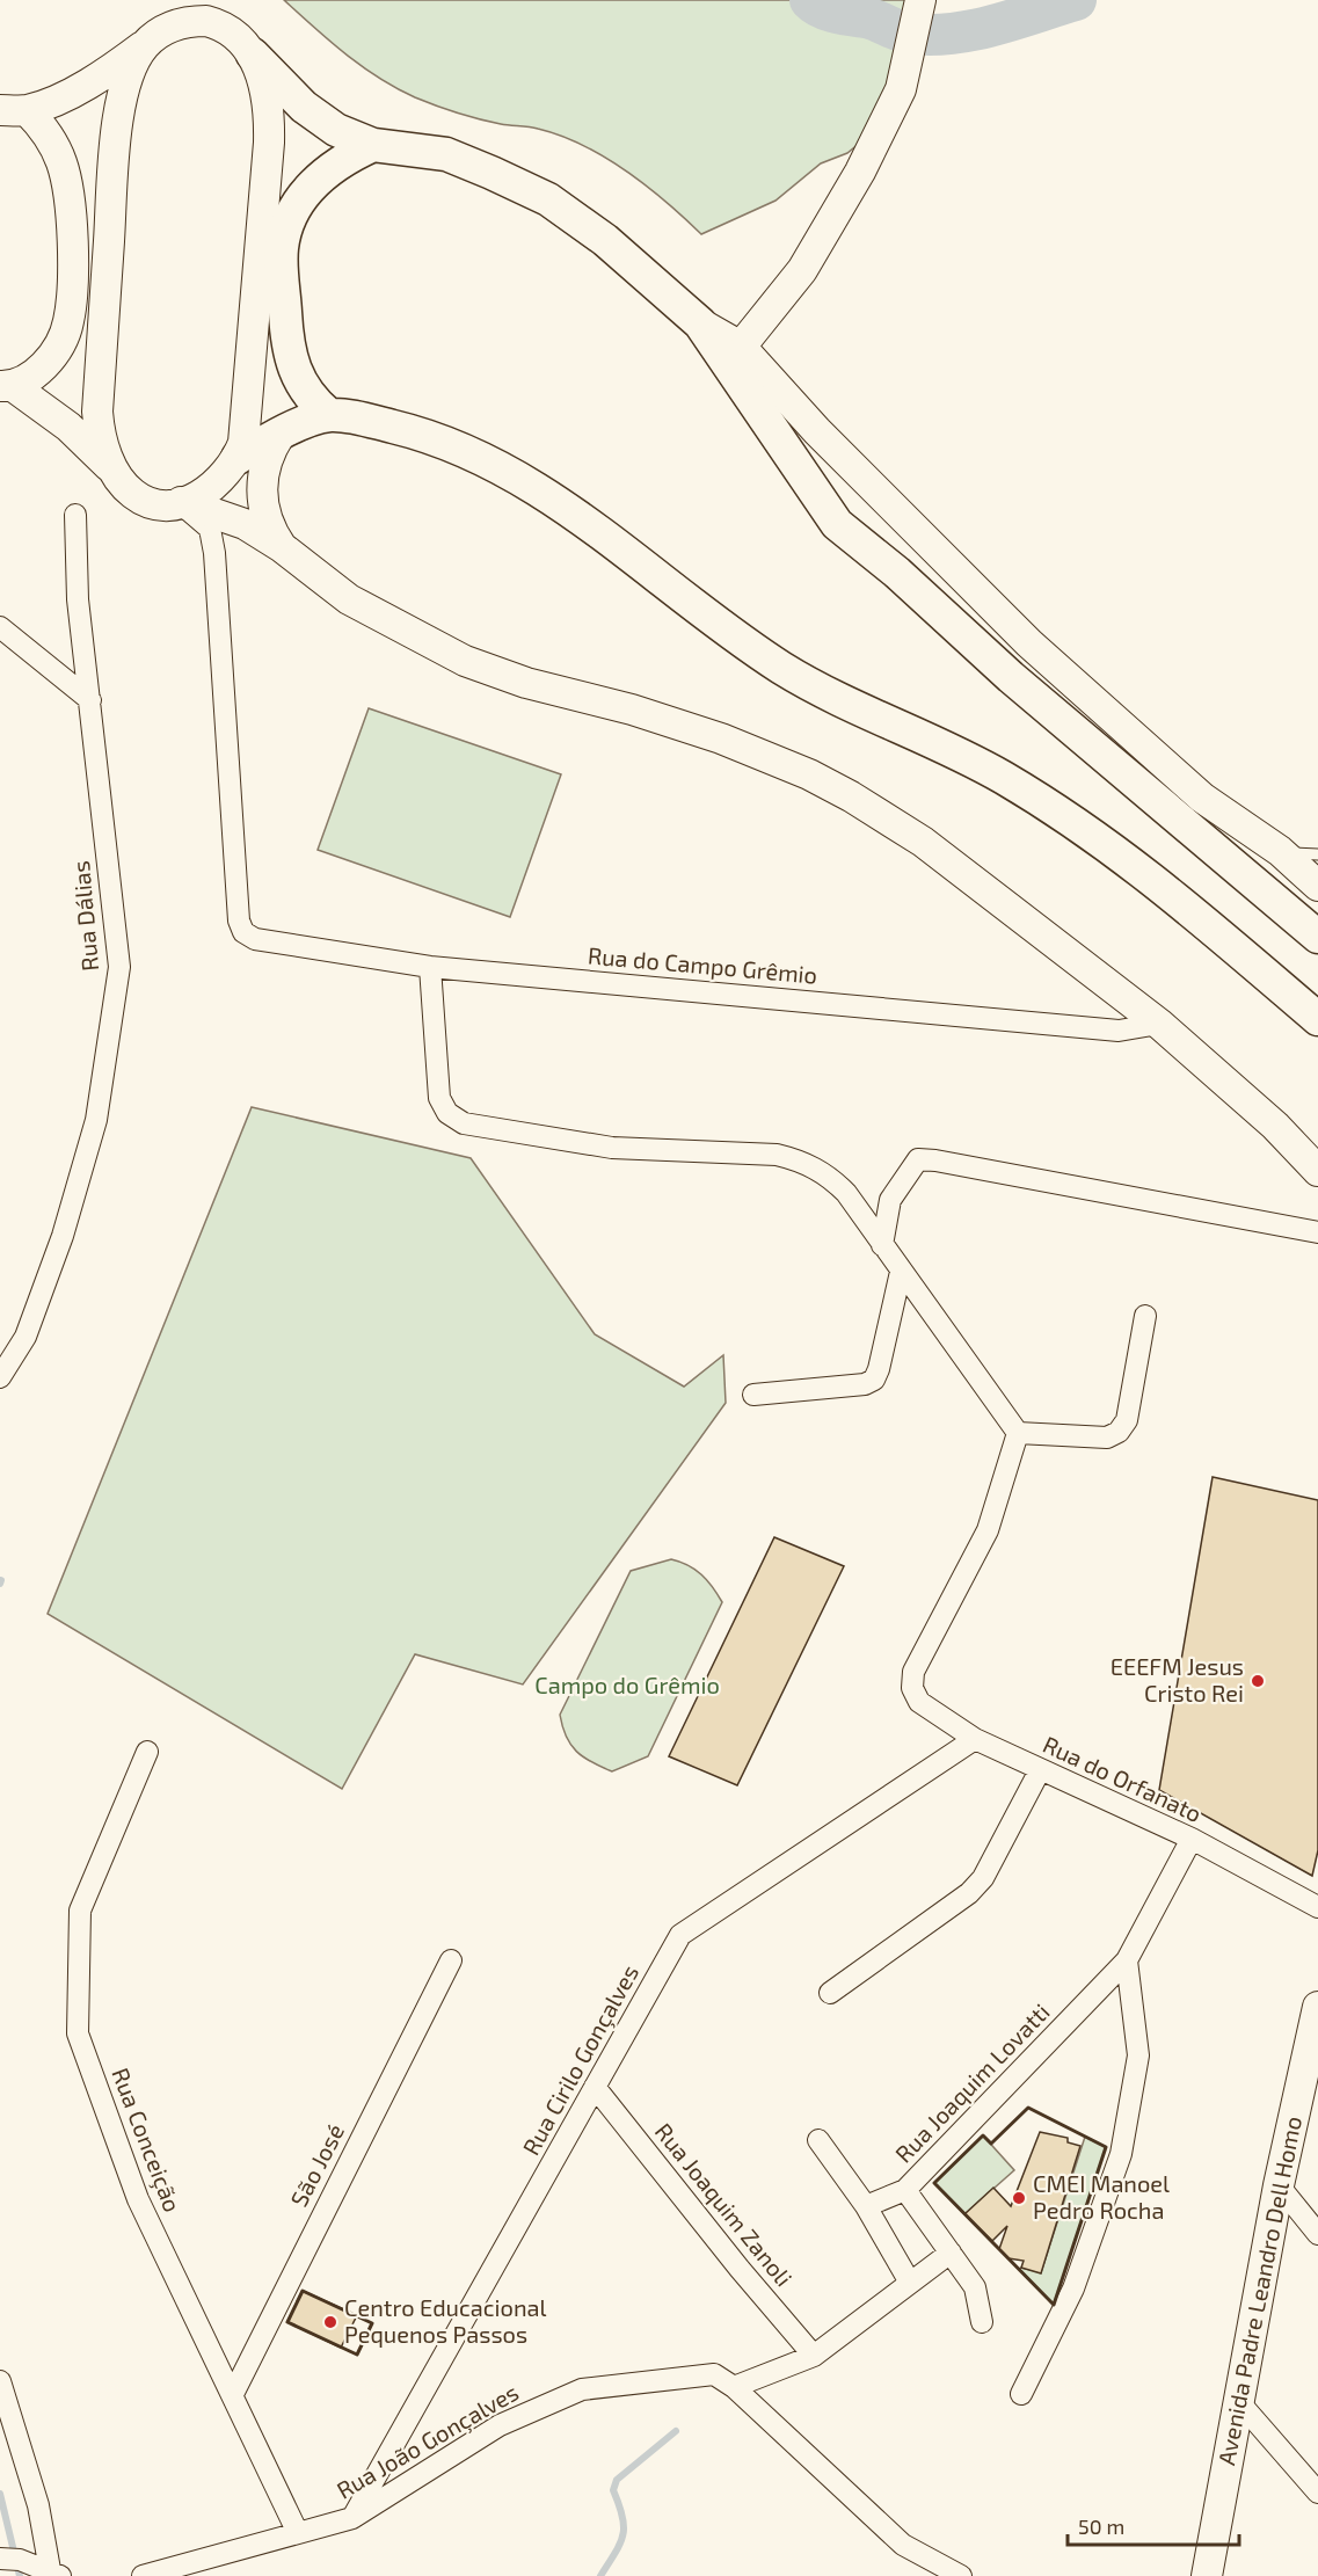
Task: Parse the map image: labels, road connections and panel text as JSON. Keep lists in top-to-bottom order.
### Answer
{
  "streets": {
    "street": [
      "Rua Dálias",
      "Rua do Campo Grêmio",
      "Rua do Orfanato",
      "Rua Cirilo Gonçalves",
      "Rua Joaquim Lovatti",
      "Rua Conceição",
      "São José",
      "Rua Joaquim Zanoli",
      "Avenida Padre Leandro Dell Homo",
      "Rua João Gonçalves"
    ]
  },
  "crossings": [
    ["Rua do Orfanato", "Rua Cirilo Gonçalves"],
    ["Rua do Orfanato", "Rua Joaquim Lovatti"],
    ["Rua Cirilo Gonçalves", "Rua Joaquim Zanoli"],
    ["Rua Cirilo Gonçalves", "Rua João Gonçalves"],
    ["Rua Conceição", "São José"],
    ["Rua Conceição", "Rua João Gonçalves"]
  ],
  "parks": ["Campo do Grêmio"],
  "places": ["EEEFM Jesus Cristo Rei", "CMEI Manoel Pedro Rocha", "Centro Educacional Pequenos Passos"],
  "scale_bar": "50 m"
}
